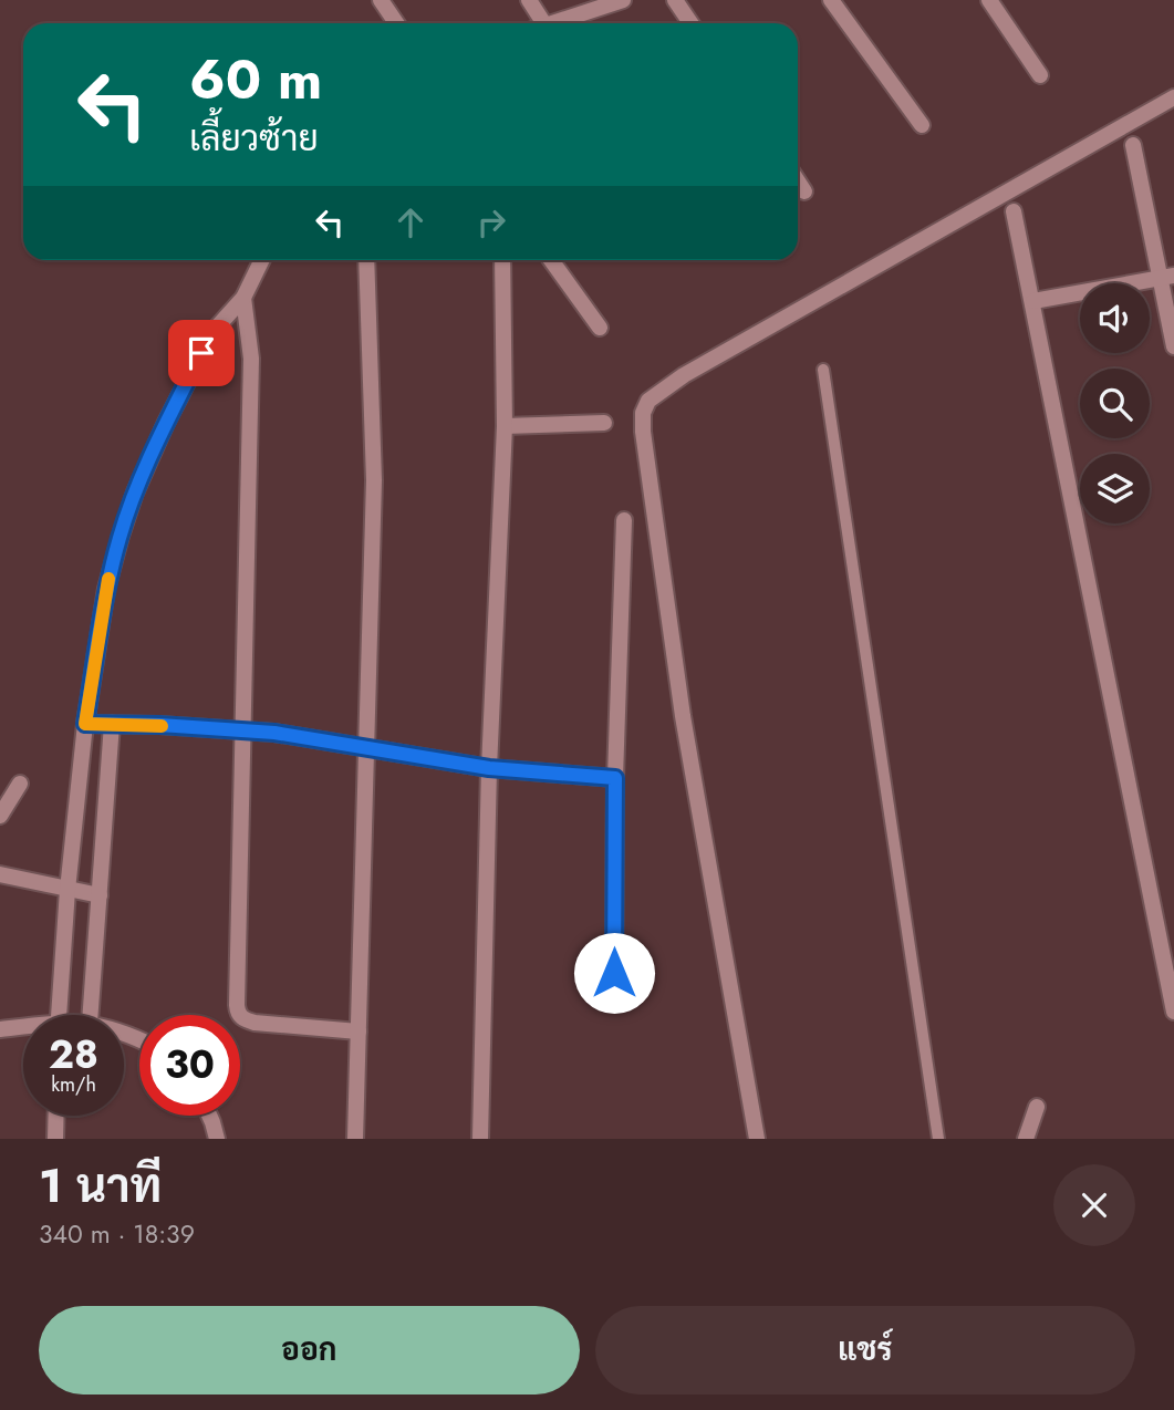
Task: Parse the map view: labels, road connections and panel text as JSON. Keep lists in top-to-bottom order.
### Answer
{
  "page": {
    "turn": ["60 m", "เลี้ยวซ้าย"],
    "speed": "28 km/h",
    "limit": "30",
    "heading": ["1 นาที", "340 m · 18:39"],
    "buttons": ["ออก", "แชร์"]
  }
}
